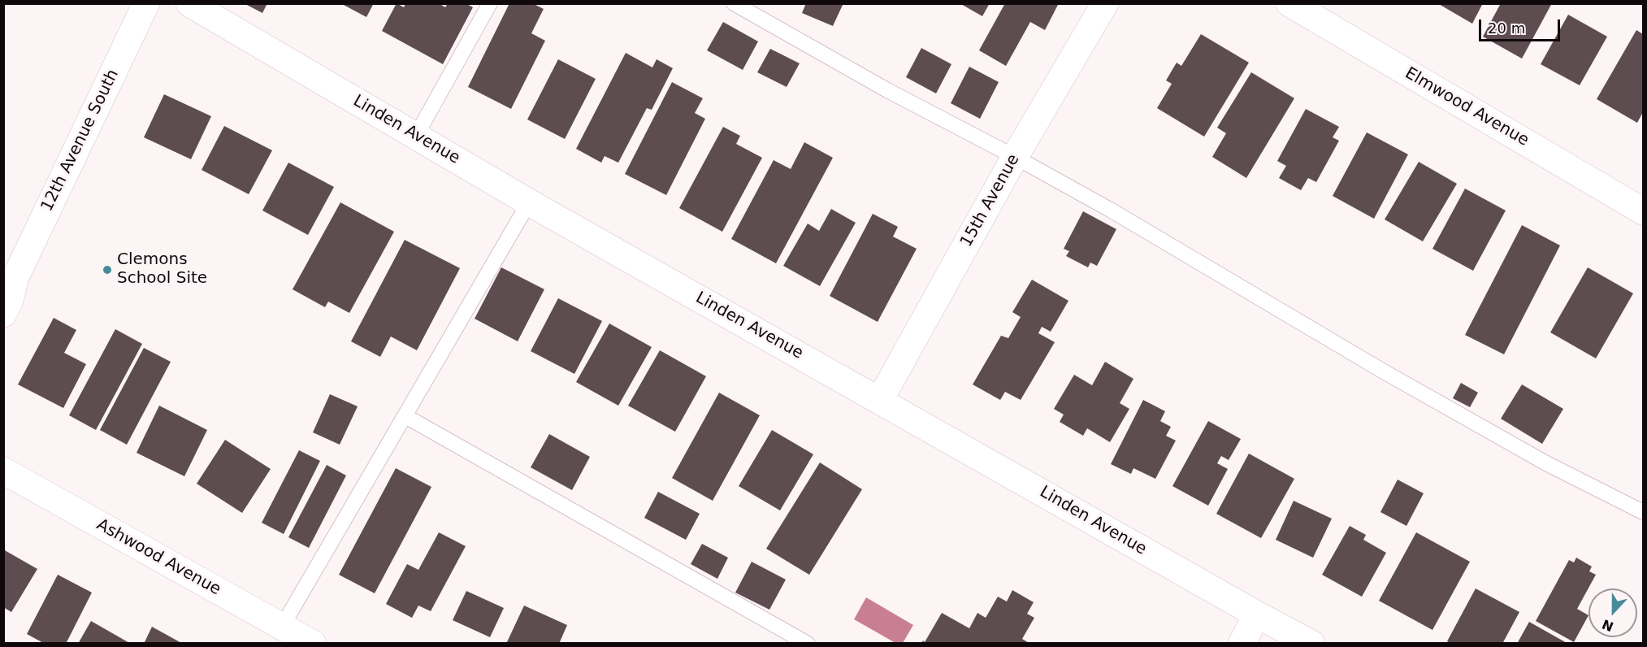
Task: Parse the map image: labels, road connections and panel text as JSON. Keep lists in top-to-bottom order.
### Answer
{
  "streets": {
    "street": [
      "Elmwood Avenue",
      "Linden Avenue",
      "12th Avenue South",
      "15th Avenue",
      "Ashwood Avenue"
    ]
  },
  "crossings": [
    ["Linden Avenue", "15th Avenue"]
  ],
  "places": ["Clemons School Site"],
  "scale_bar": "20 m",
  "north": "bottom"
}
